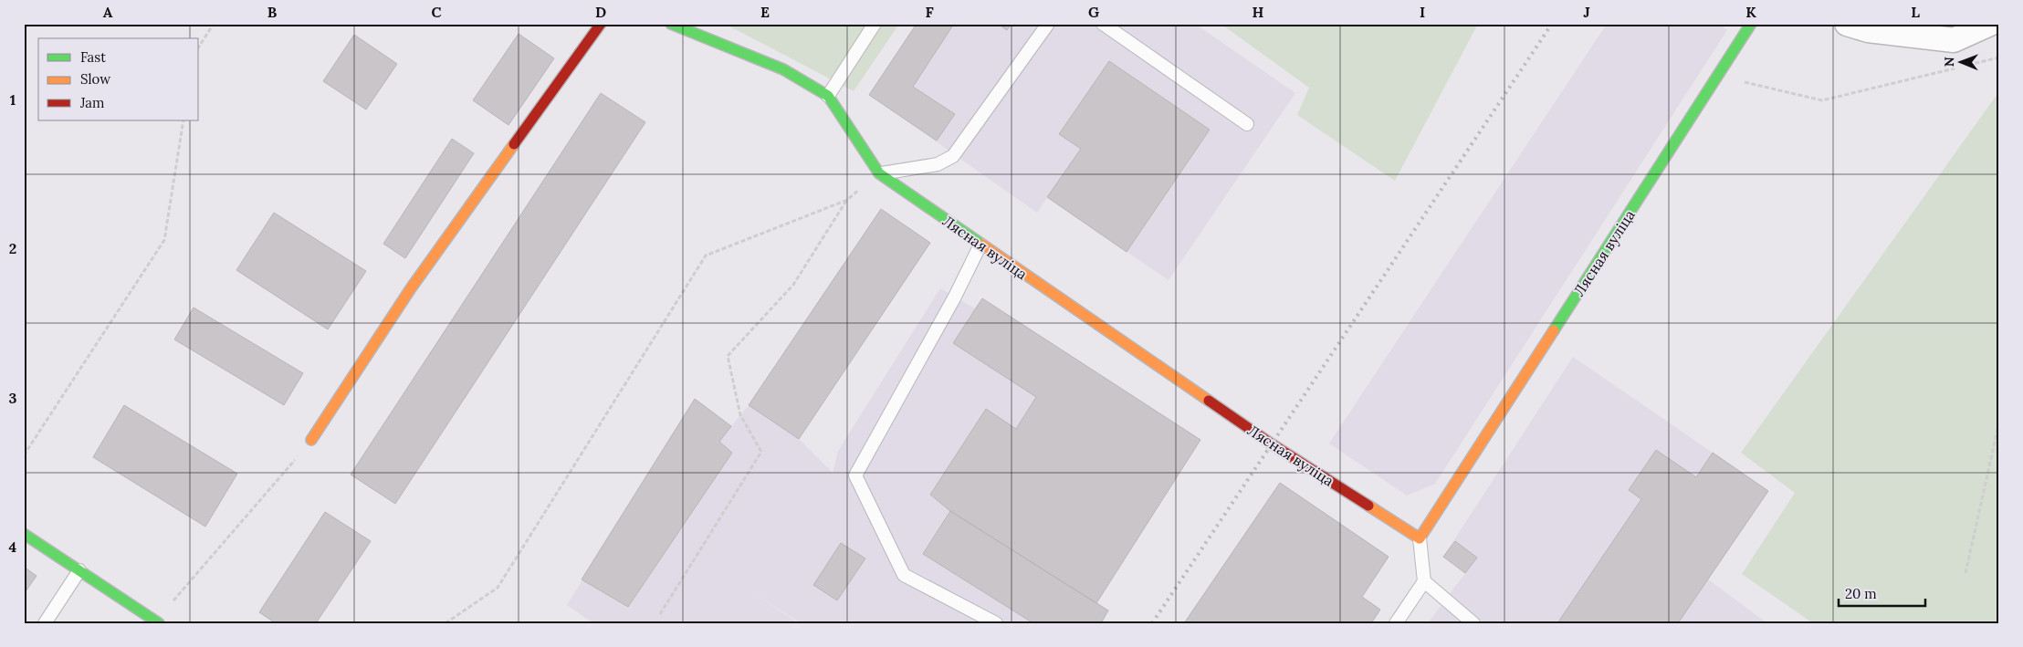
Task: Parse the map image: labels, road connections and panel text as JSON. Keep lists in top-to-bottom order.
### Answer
{
  "streets": {
    "street": ["Лясная вуліца"]
  },
  "legend": ["Fast", "Slow", "Jam"],
  "scale_bar": "20 m",
  "north": "left",
  "grid": {
    "columns": [
      "A",
      "B",
      "C",
      "D",
      "E",
      "F",
      "G",
      "H",
      "I",
      "J",
      "K",
      "L"
    ],
    "rows": [
      "1",
      "2",
      "3",
      "4"
    ]
  }
}
